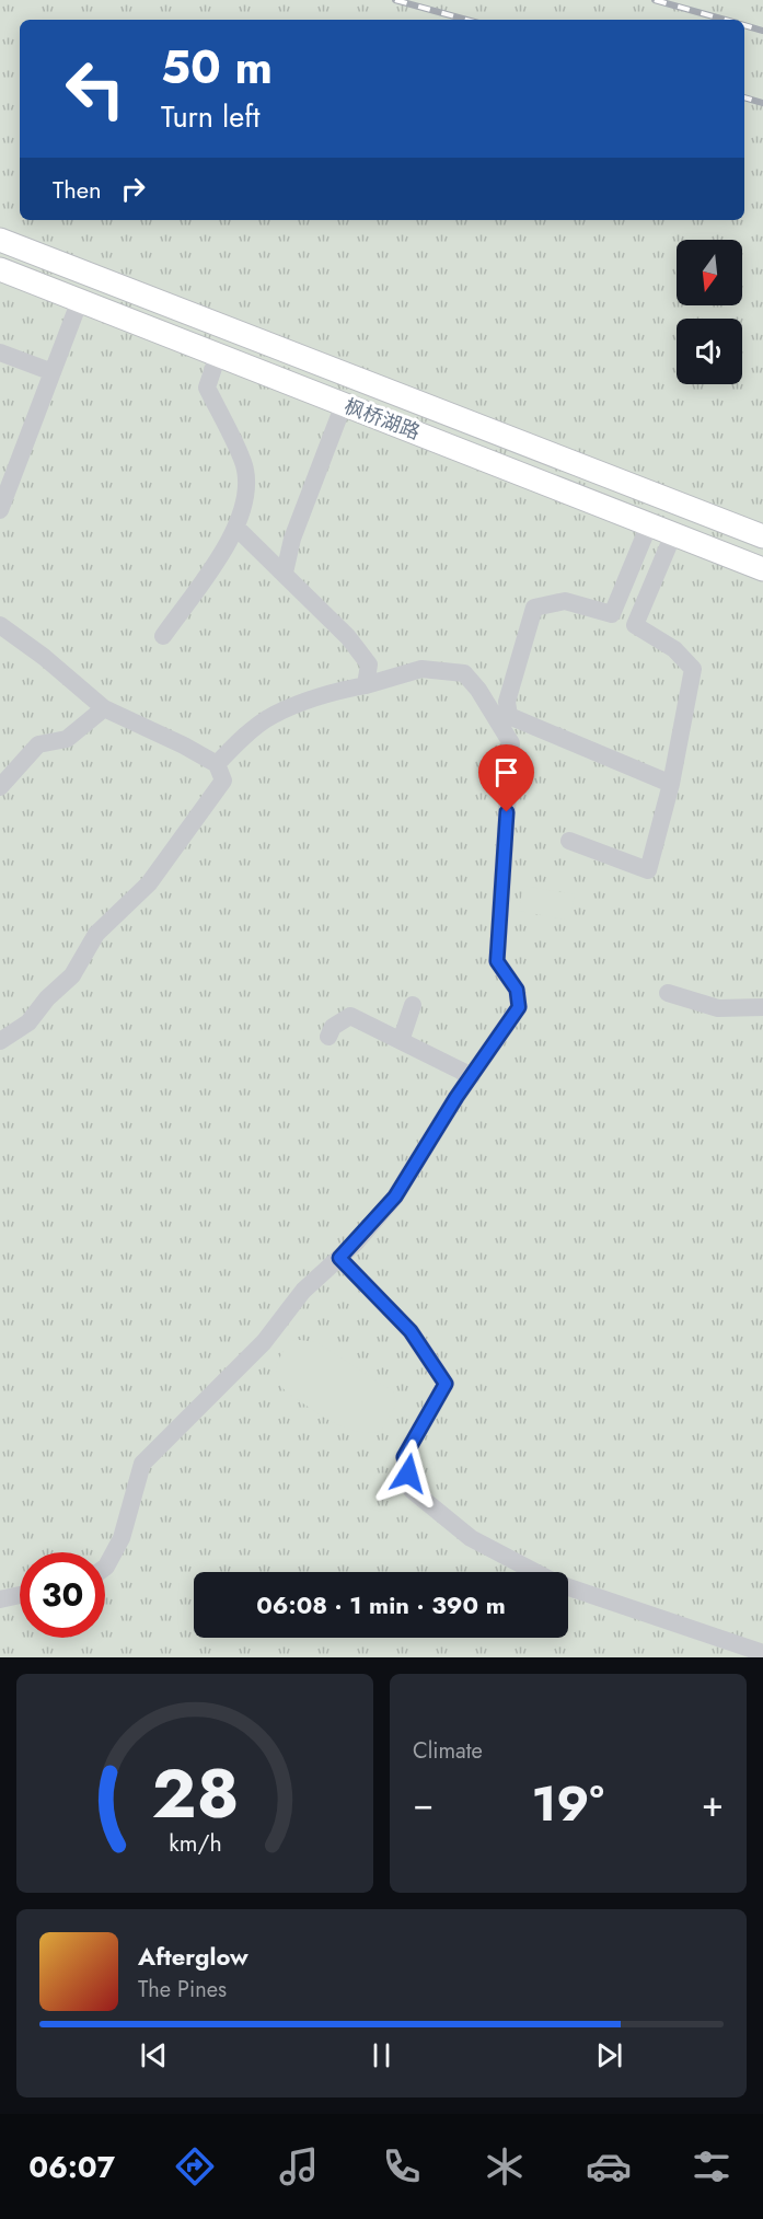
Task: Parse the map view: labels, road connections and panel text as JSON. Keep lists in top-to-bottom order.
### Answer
{
  "streets": {
    "main road": ["枫桥湖路"]
  },
  "north": "bottom",
  "page": {
    "turn": ["50 m", "Turn left"],
    "then": "Then",
    "limit": "30",
    "trip": "06:08 · 1 min · 390 m",
    "tile": "Climate",
    "heat": ["−", "19°", "+"],
    "song": ["Afterglow", "The Pines"],
    "tabs": "06:07",
    "gauge": ["28", "km/h"]
  }
}
